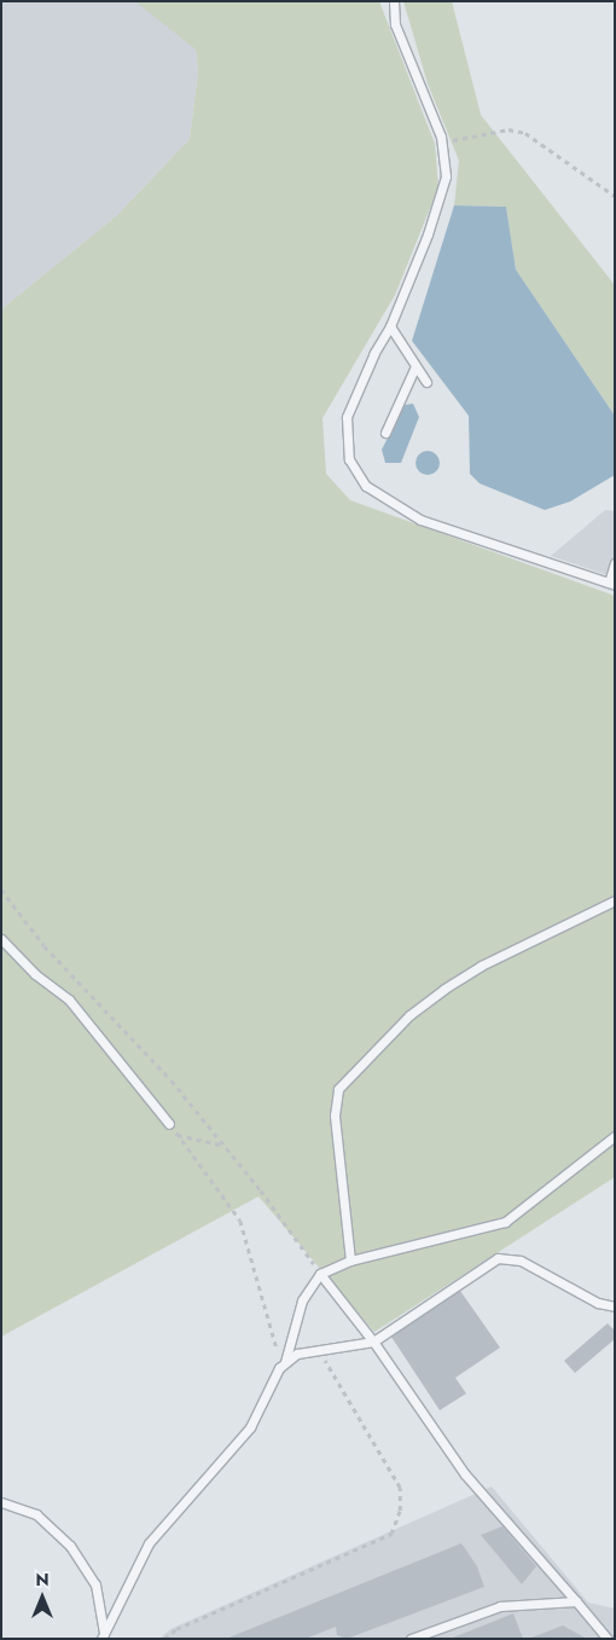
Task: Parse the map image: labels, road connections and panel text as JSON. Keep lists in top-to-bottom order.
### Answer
{
  "north": "top"
}
